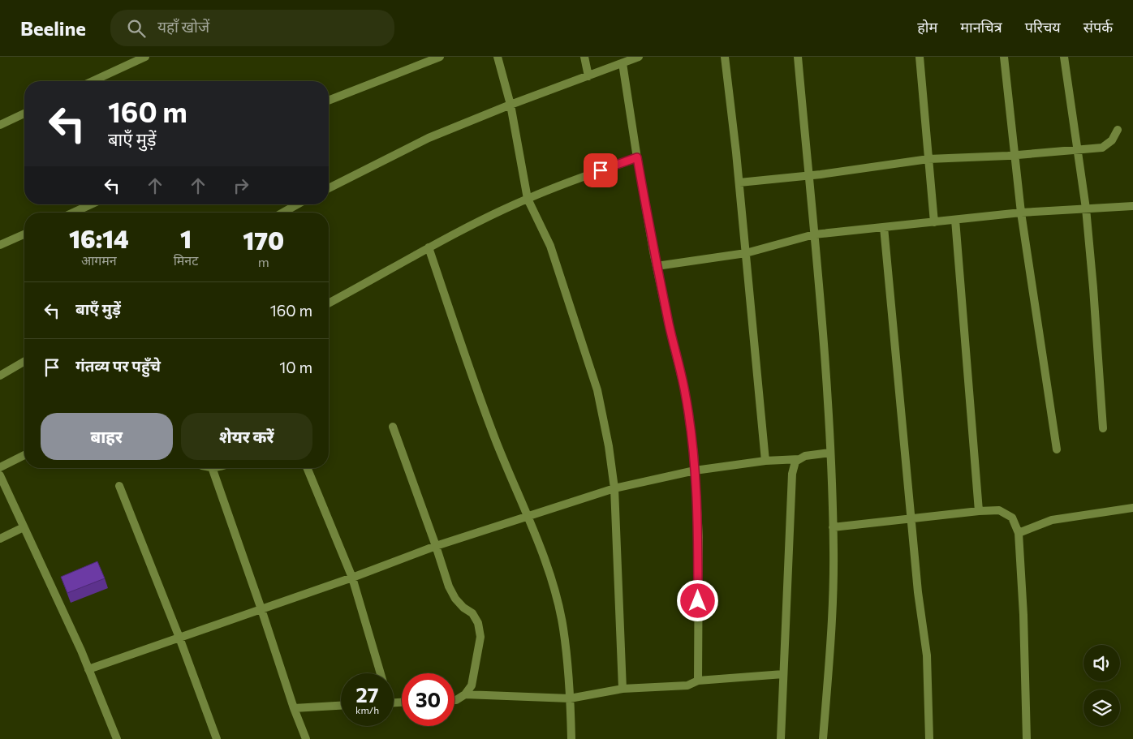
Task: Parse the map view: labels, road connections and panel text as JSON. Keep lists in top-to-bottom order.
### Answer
{
  "page": {
    "header": "Beeline",
    "search": "यहाँ खोजें",
    "nav": [
      "होम",
      "मानचित्र",
      "परिचय",
      "संपर्क"
    ],
    "turn": ["160 m", "बाएँ मुड़ें"],
    "eta": [
      "16:14",
      "आगमन",
      "1",
      "मिनट",
      "170",
      "m"
    ],
    "list": [
      {
        "name": "बाएँ मुड़ें",
        "value": "160 m"
      },
      {
        "name": "गंतव्य पर पहुँचे",
        "value": "10 m"
      }
    ],
    "buttons": ["बाहर", "शेयर करें"],
    "speed": "27 km/h",
    "limit": "30"
  }
}
